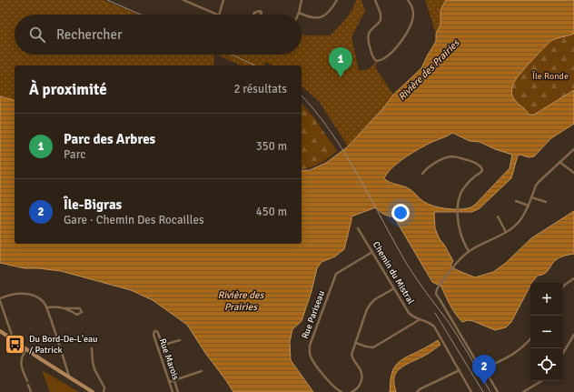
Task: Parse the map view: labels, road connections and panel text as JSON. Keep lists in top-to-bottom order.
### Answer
{
  "streets": {
    "street": ["Chemin du Mistral", "Rue Pariseau", "Rue Marois"]
  },
  "crossings": [
    ["Chemin du Mistral", "Rue Pariseau"]
  ],
  "water": ["Rivière des Prairies"],
  "parks": ["Île Ronde"],
  "places": {
    "bus stop": ["Du Bord-De-L'eau / Patrick"]
  },
  "page": {
    "search": "Rechercher",
    "pins": ["1", "2"],
    "heading": ["À proximité", "2 résultats"],
    "list": [
      {
        "mark": "1",
        "name": "Parc des Arbres",
        "note": "Parc",
        "value": "350 m"
      },
      {
        "mark": "2",
        "name": "Île-Bigras",
        "note": "Gare · Chemin Des Rocailles",
        "value": "450 m"
      }
    ],
    "map_buttons": ["+", "−"]
  }
}
